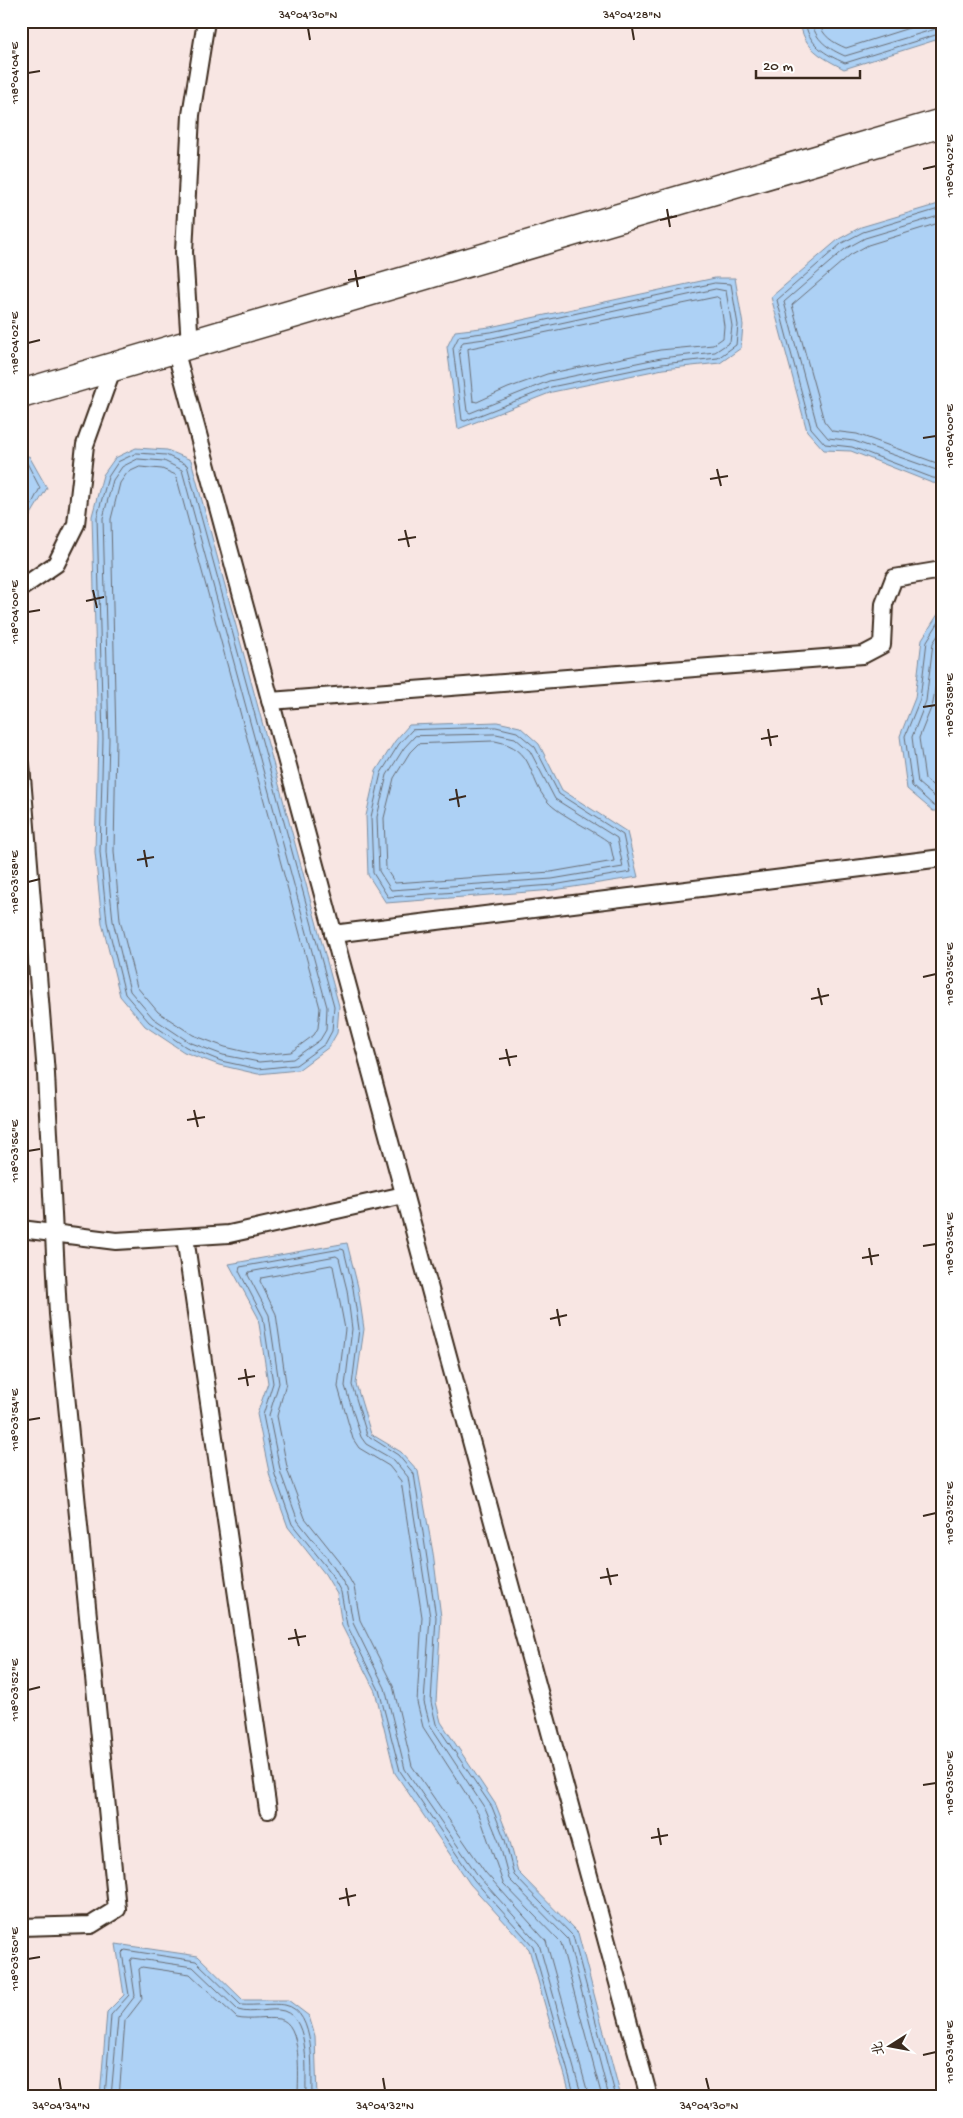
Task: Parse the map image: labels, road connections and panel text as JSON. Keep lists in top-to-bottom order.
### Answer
{
  "scale_bar": "20 m",
  "north": "left",
  "coordinates": [
    "34°04'30\"N",
    "34°04'28\"N",
    "118°04'04\"E",
    "118°04'02\"E",
    "118°04'00\"E",
    "118°03'58\"E",
    "118°03'56\"E",
    "118°03'54\"E",
    "118°03'52\"E",
    "118°03'50\"E",
    "118°03'48\"E",
    "34°04'34\"N",
    "34°04'32\"N"
  ]
}
